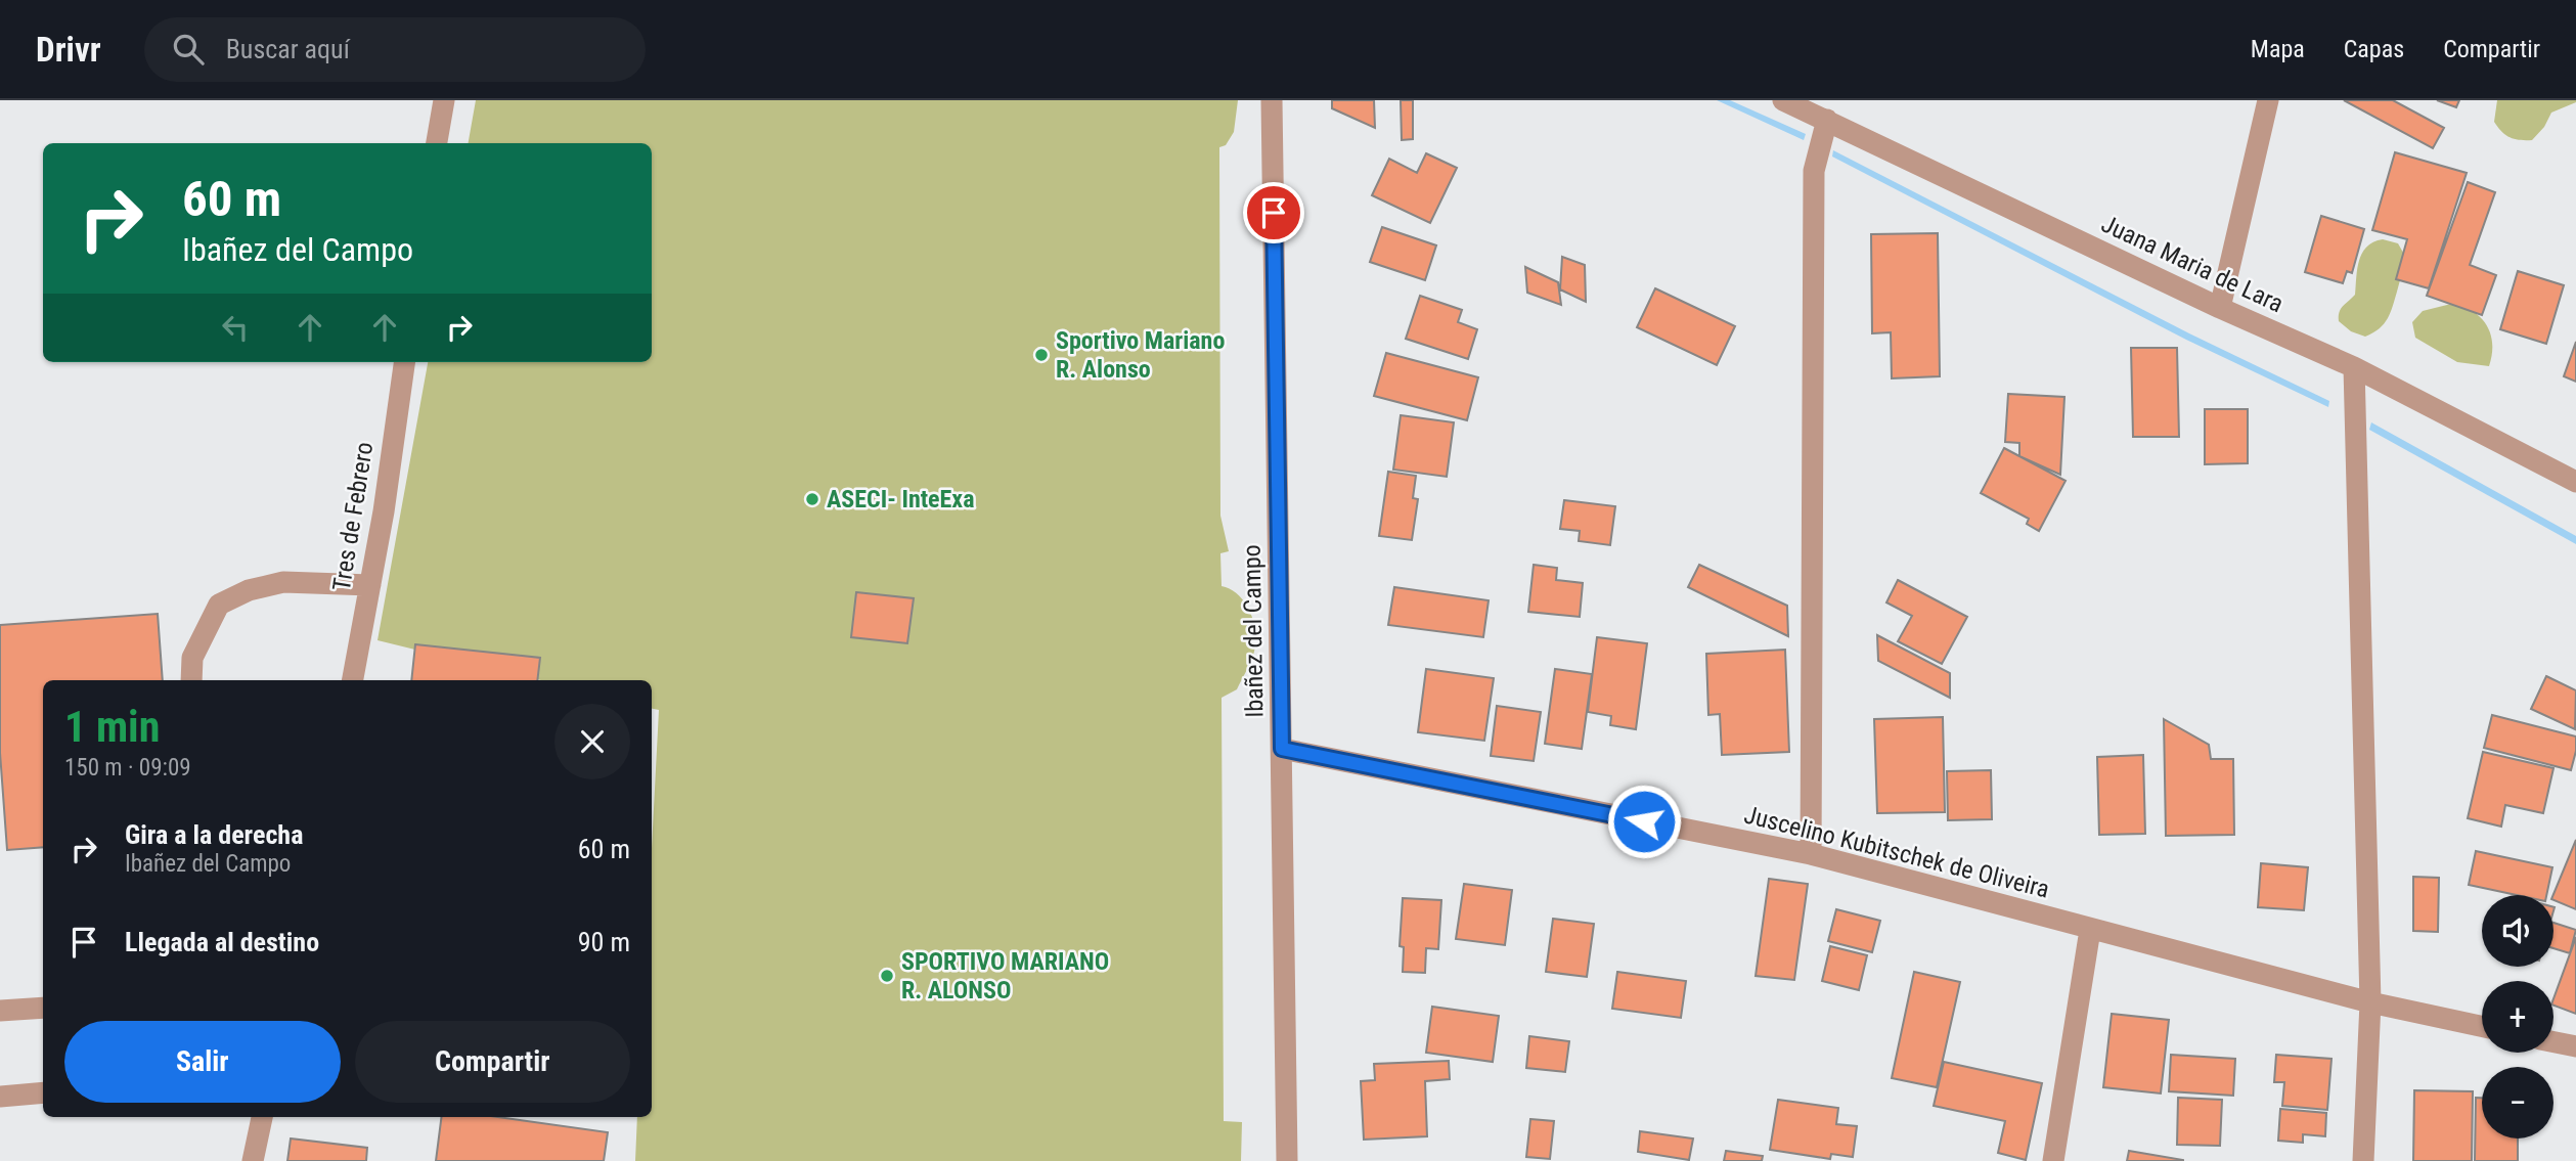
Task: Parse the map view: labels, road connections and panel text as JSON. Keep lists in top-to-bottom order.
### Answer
{
  "streets": {
    "street": [
      "Juana Maria de Lara",
      "Tres de Febrero",
      "Ibañez del Campo",
      "Juscelino Kubitschek de Oliveira"
    ]
  },
  "crossings": [
    ["Ibañez del Campo", "Juscelino Kubitschek de Oliveira"]
  ],
  "places": ["Sportivo Mariano R. Alonso", "ASECI- InteExa", "SPORTIVO MARIANO R. ALONSO"],
  "page": {
    "header": "Drivr",
    "search": "Buscar aquí",
    "nav": ["Mapa", "Capas", "Compartir"],
    "turn": ["60 m", "Ibañez del Campo"],
    "heading": ["1 min", "150 m · 09:09"],
    "list": [
      {
        "name": "Gira a la derecha",
        "note": "Ibañez del Campo",
        "value": "60 m"
      },
      {
        "name": "Llegada al destino",
        "value": "90 m"
      }
    ],
    "map_buttons": ["+", "−"],
    "buttons": ["Salir", "Compartir"]
  }
}
